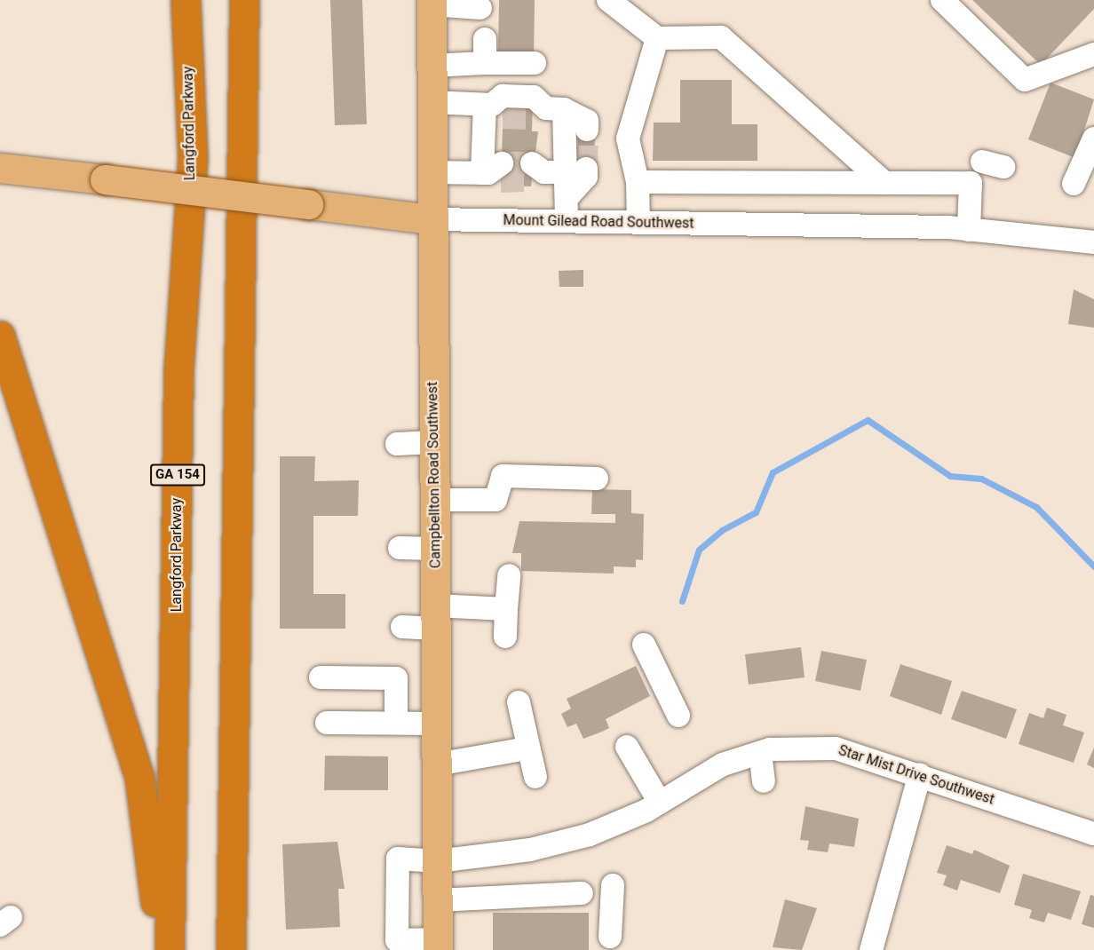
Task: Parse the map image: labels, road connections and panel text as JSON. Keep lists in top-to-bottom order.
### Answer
{
  "streets": {
    "highway": ["Langford Parkway", "GA 154"],
    "main road": ["Mount Gilead Road Southwest", "Campbellton Road Southwest"],
    "street": ["Star Mist Drive Southwest"]
  },
  "crossings": [
    ["Mount Gilead Road Southwest", "Campbellton Road Southwest"],
    ["Campbellton Road Southwest", "Star Mist Drive Southwest"]
  ]
}
